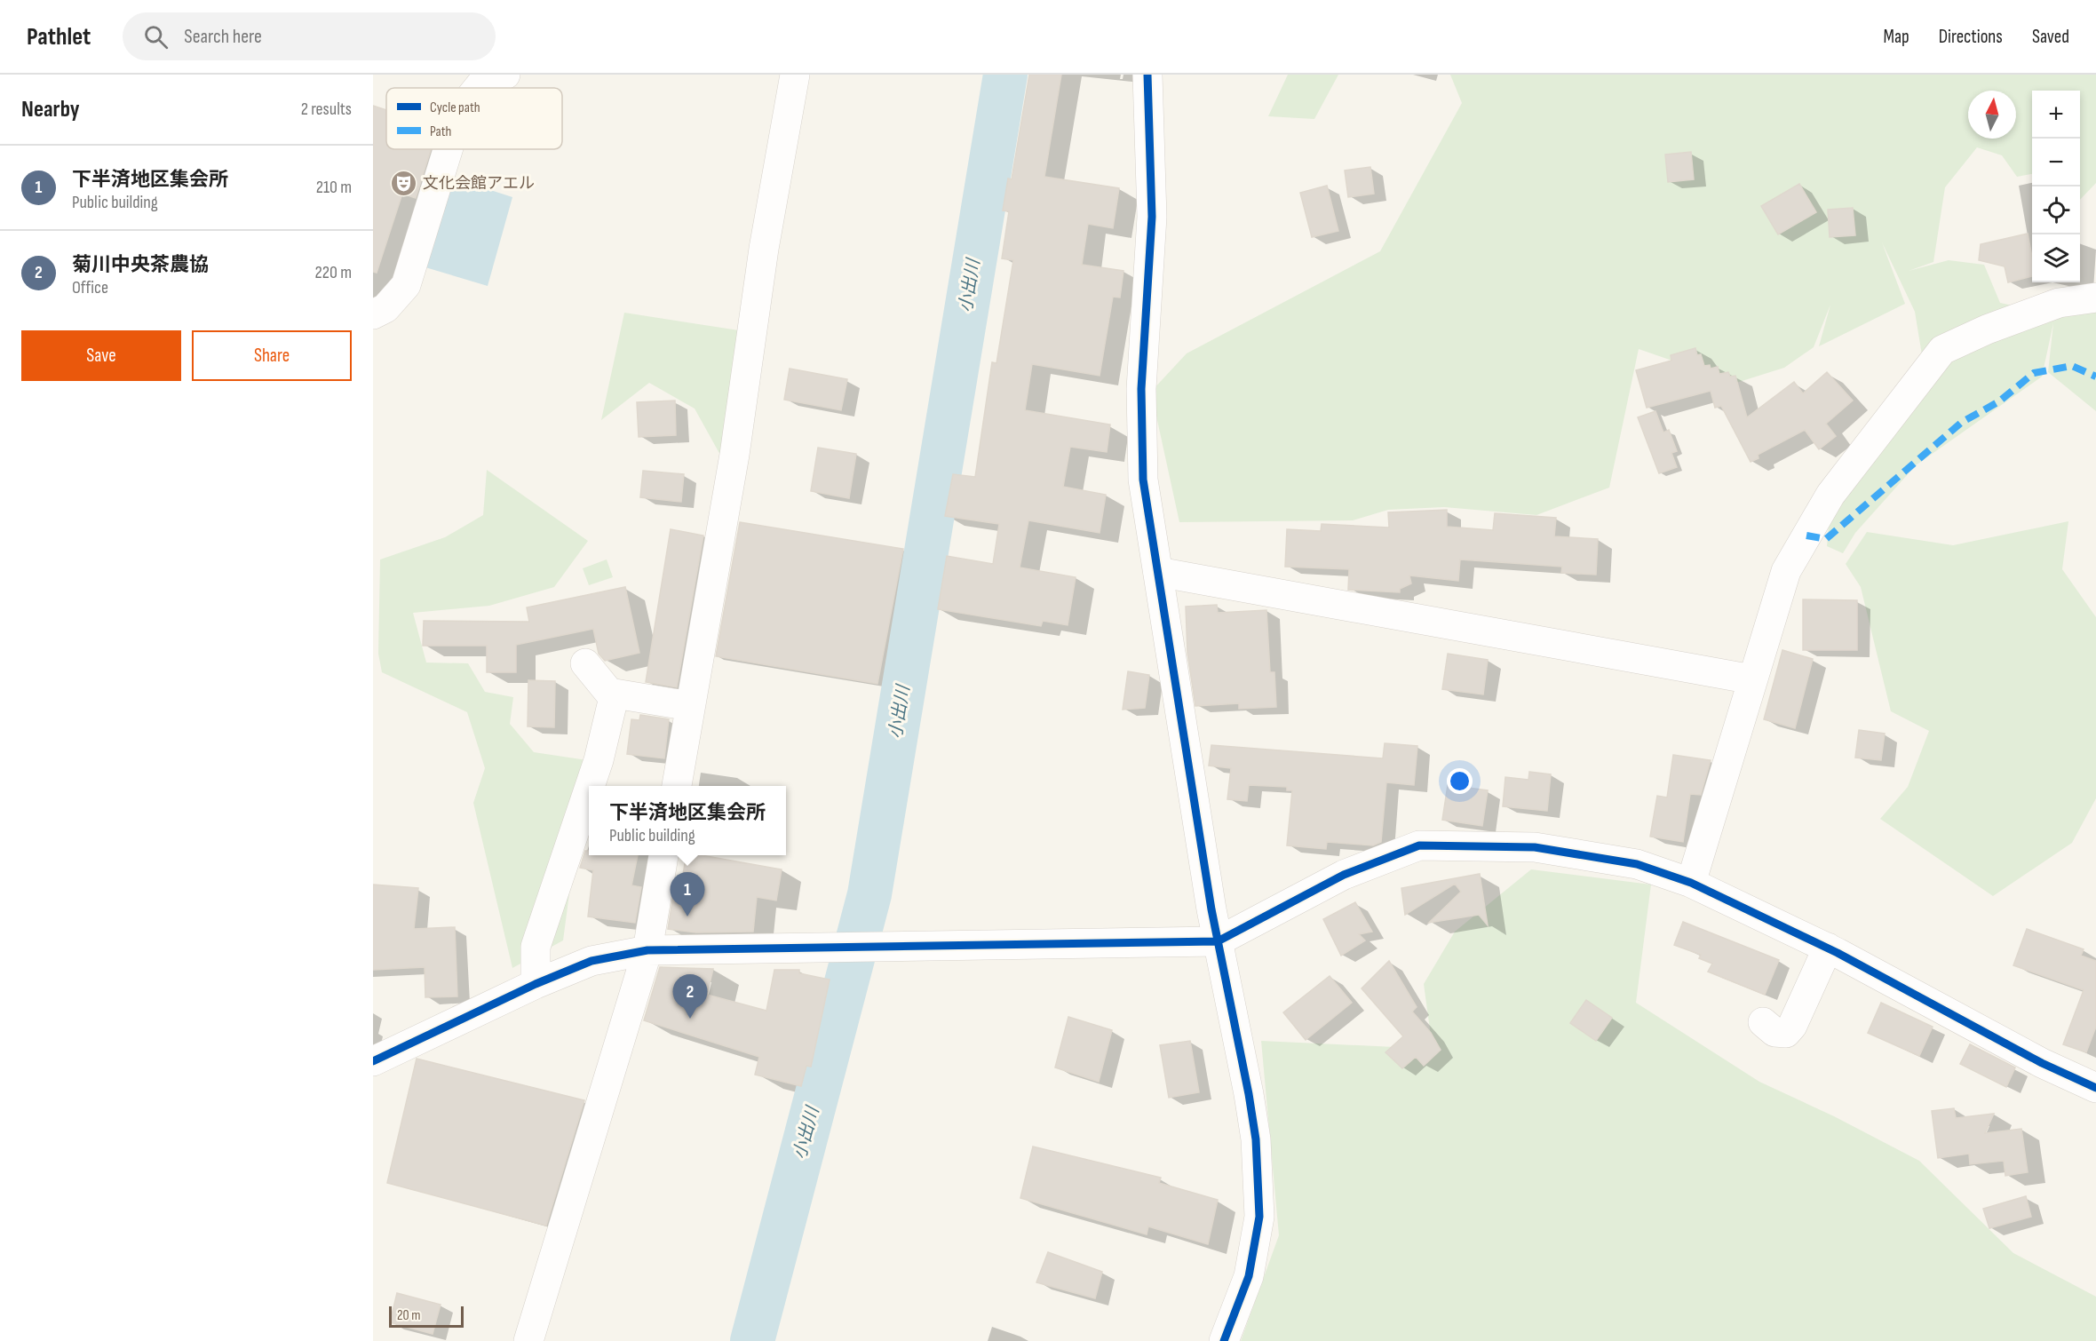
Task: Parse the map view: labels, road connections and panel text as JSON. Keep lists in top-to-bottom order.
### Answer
{
  "water": ["小出川"],
  "places": {
    "theatre": ["文化会館アエル"]
  },
  "legend": ["Cycle path", "Path"],
  "scale_bar": "20 m",
  "north": "top",
  "page": {
    "header": "Pathlet",
    "search": "Search here",
    "nav": ["Map", "Directions", "Saved"],
    "heading": ["Nearby", "2 results"],
    "map_buttons": ["+", "−"],
    "list": [
      {
        "mark": "1",
        "name": "下半済地区集会所",
        "note": "Public building",
        "value": "210 m"
      },
      {
        "mark": "2",
        "name": "菊川中央茶農協",
        "note": "Office",
        "value": "220 m"
      }
    ],
    "buttons": ["Save", "Share"],
    "popup": ["下半済地区集会所", "Public building"],
    "pins": ["1", "2"],
    "scale": "20 m"
  }
}
